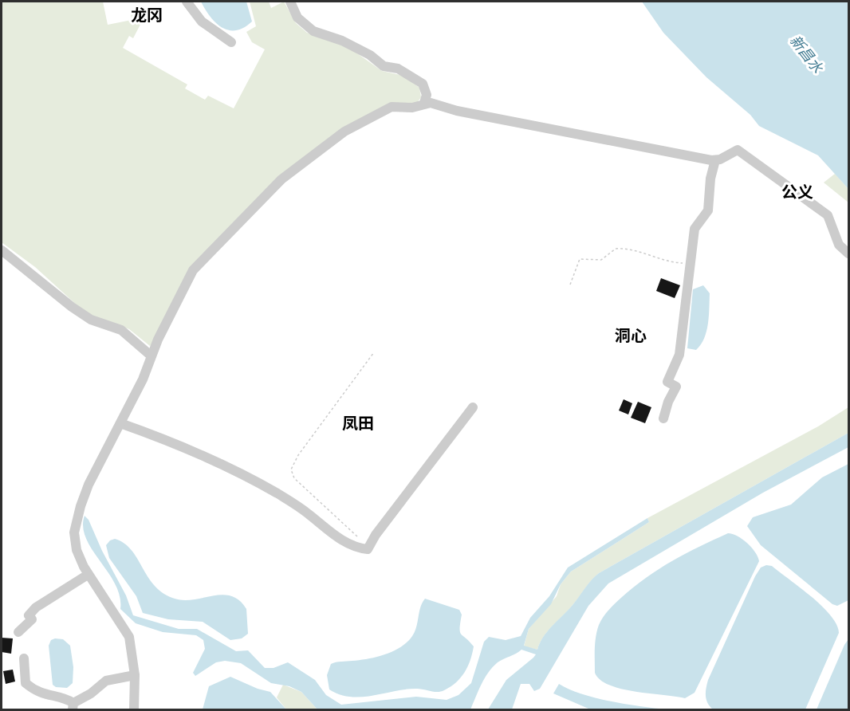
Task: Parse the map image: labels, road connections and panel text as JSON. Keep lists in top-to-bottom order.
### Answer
{
  "districts": [
    "龙冈",
    "公义",
    "洞心",
    "凤田"
  ],
  "water": ["新昌水"]
}
